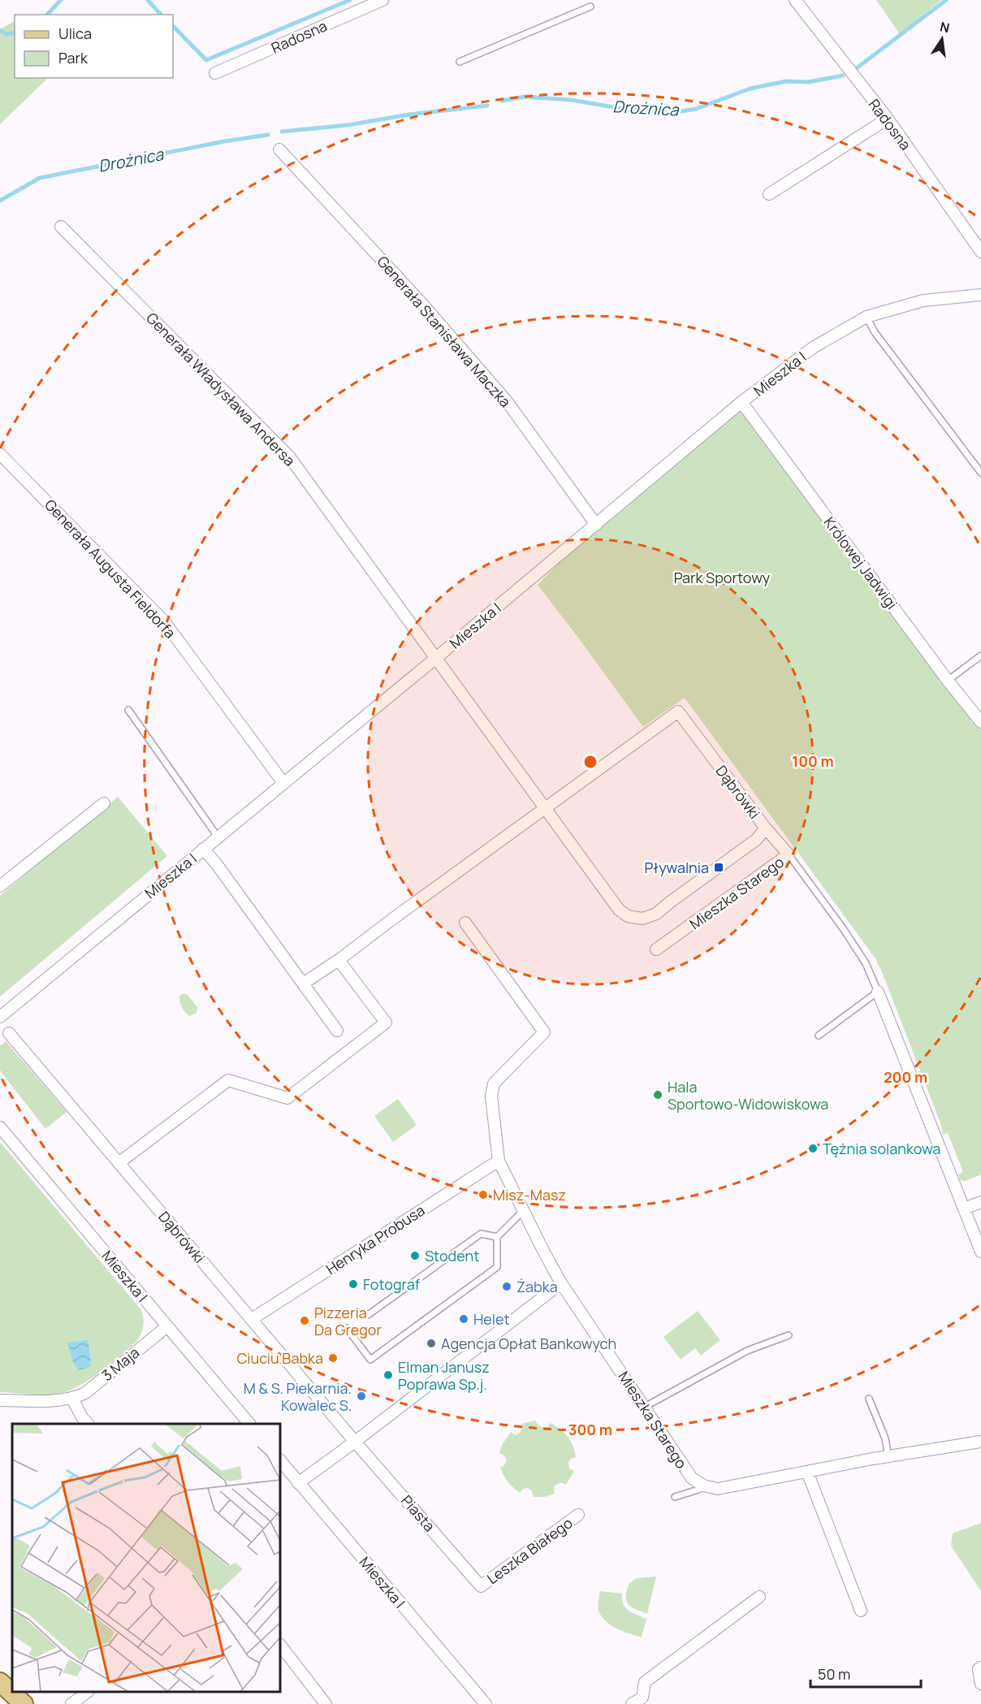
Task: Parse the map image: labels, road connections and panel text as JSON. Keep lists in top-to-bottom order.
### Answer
{
  "streets": {
    "street": [
      "Radosna",
      "Generała Stanisława Maczka",
      "Mieszka I",
      "Generała Władysława Andersa",
      "Królowej Jadwigi",
      "Generała Augusta Fieldorfa",
      "Dąbrówki",
      "Mieszka Starego",
      "Henryka Probusa",
      "3 Maja",
      "Piasta",
      "Leszka Białego"
    ]
  },
  "crossings": [
    ["Generała Stanisława Maczka", "Mieszka I"],
    ["Mieszka I", "Generała Władysława Andersa"],
    ["Mieszka I", "Królowej Jadwigi"],
    ["Mieszka I", "Generała Augusta Fieldorfa"],
    ["Mieszka I", "Dąbrówki"],
    ["Mieszka I", "3 Maja"],
    ["Generała Władysława Andersa", "Dąbrówki"],
    ["Dąbrówki", "Mieszka Starego"],
    ["Dąbrówki", "Henryka Probusa"],
    ["Dąbrówki", "Piasta"],
    ["Mieszka Starego", "Henryka Probusa"],
    ["Piasta", "Leszka Białego"]
  ],
  "water": ["Drożnica"],
  "parks": ["Park Sportowy"],
  "places": {
    "transit": ["Pływalnia"],
    "other": [
      "Hala Sportowo-Widowiskowa",
      "Tężnia solankowa",
      "Misz-Masz",
      "Stodent",
      "Fotograf",
      "Żabka",
      "Helet",
      "Pizzeria Da Gregor",
      "Agencja Opłat Bankowych",
      "Ciuciu Babka",
      "Elman Janusz Poprawa Sp.j.",
      "M & S. Piekarnia. Kowalec S."
    ]
  },
  "legend": ["Ulica", "Park"],
  "scale_bar": "50 m",
  "north": "top",
  "rings": ["100 m", "200 m", "300 m"]
}
